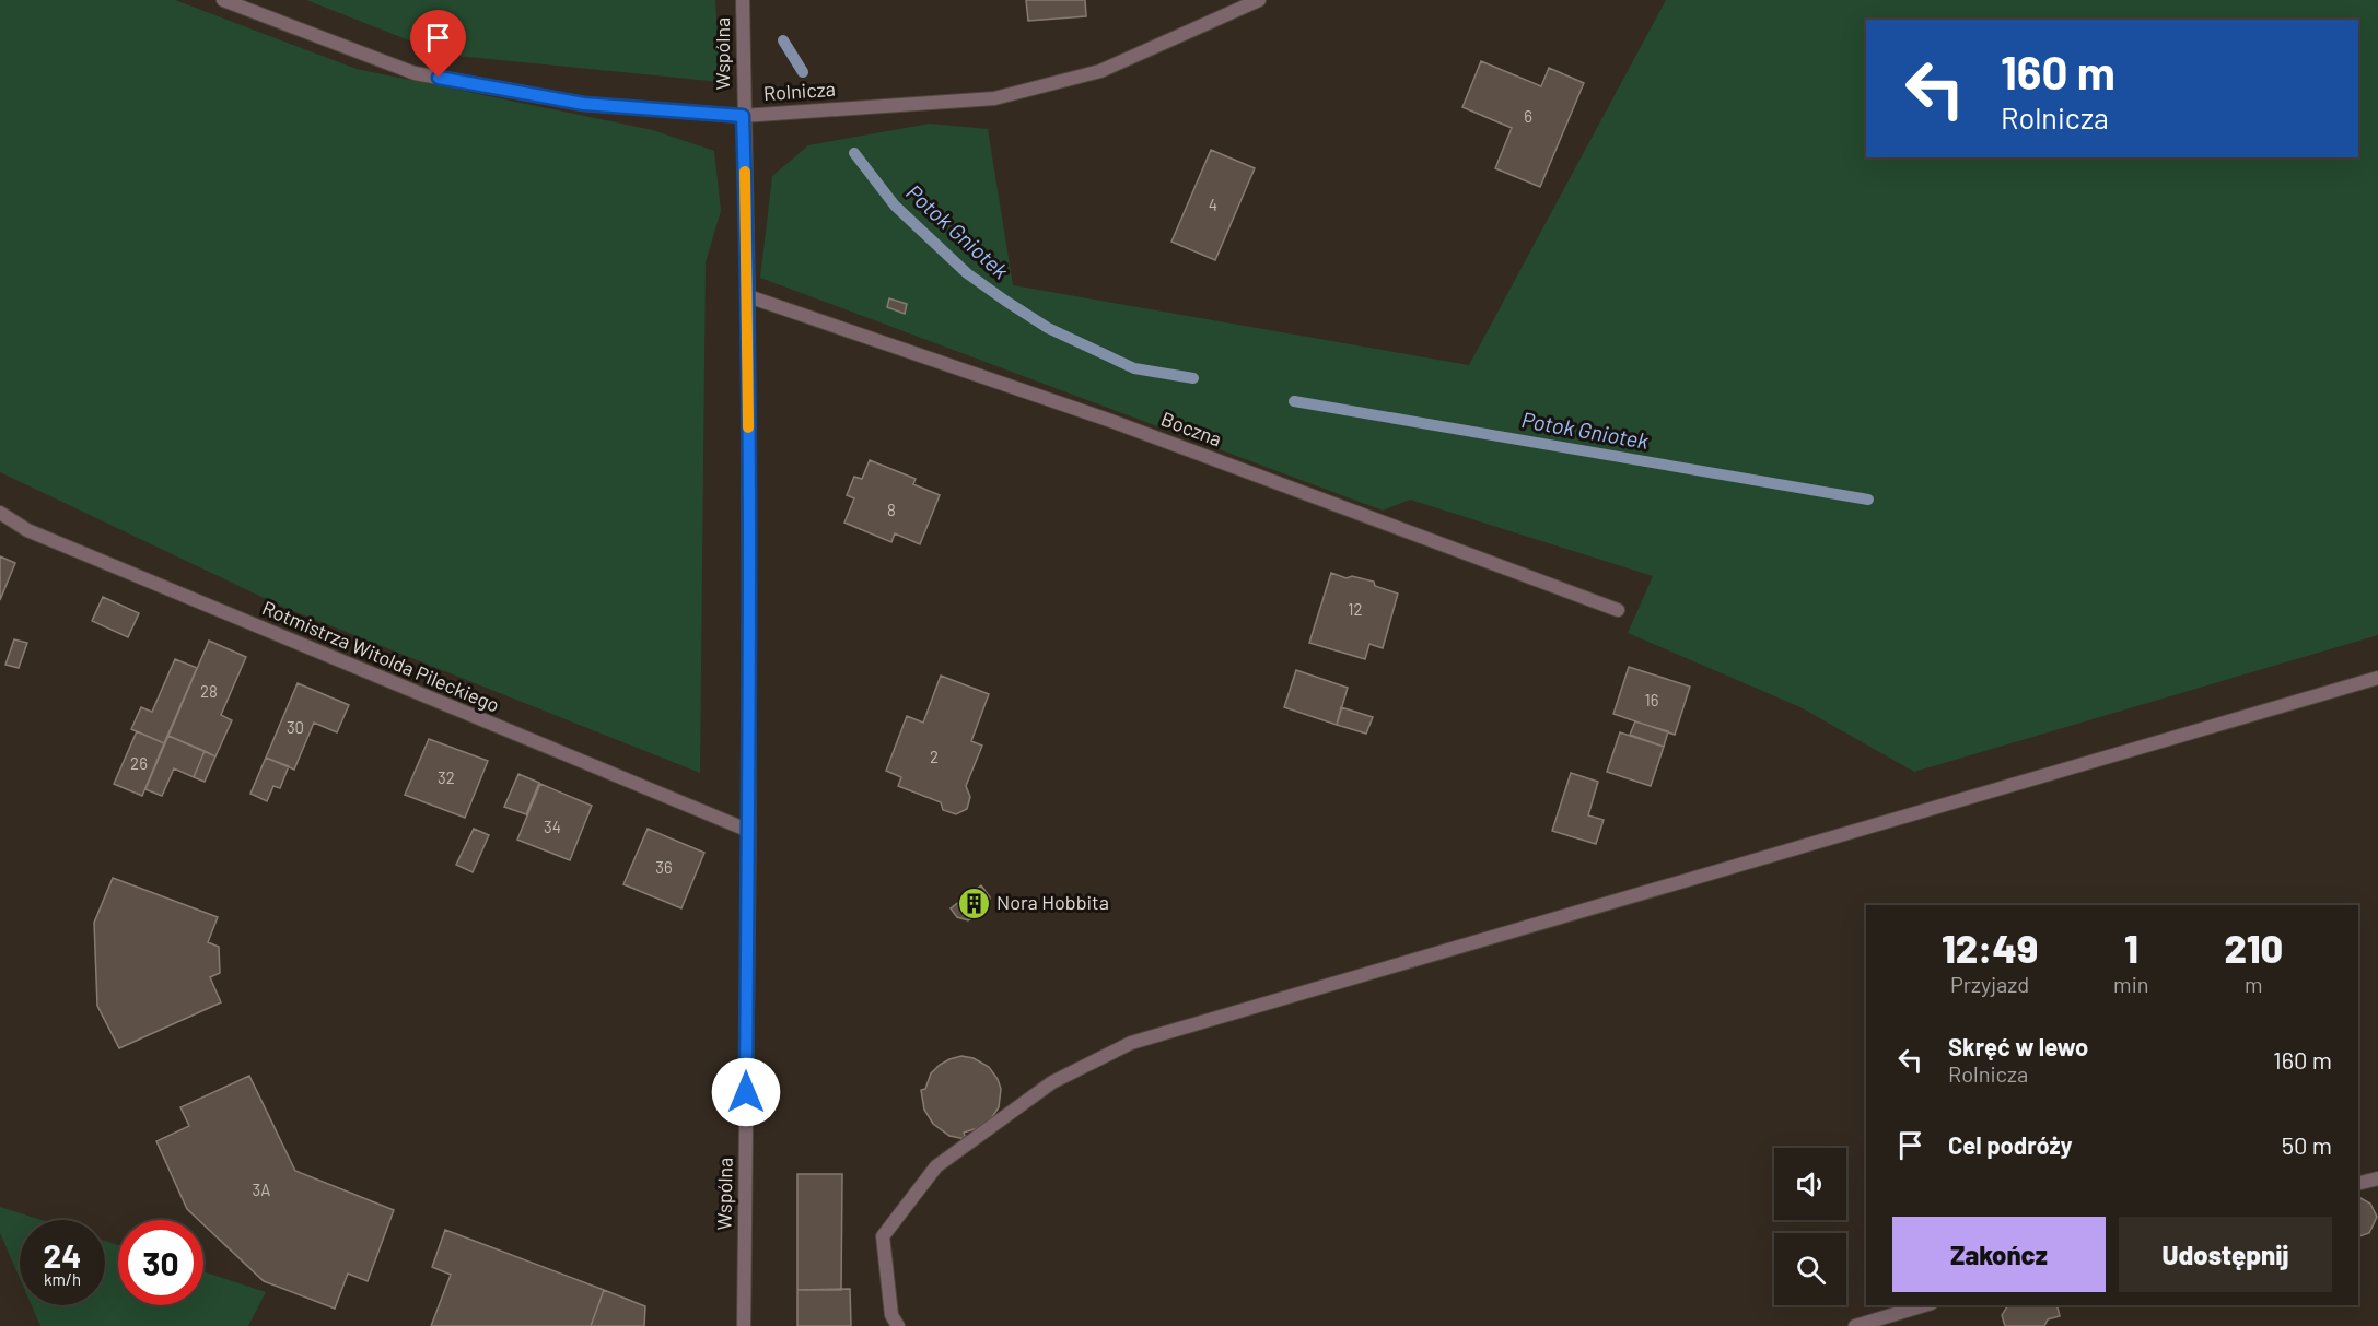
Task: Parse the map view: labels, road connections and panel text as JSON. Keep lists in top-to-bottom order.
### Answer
{
  "streets": {
    "street": [
      "Wspólna",
      "Rolnicza",
      "Boczna",
      "Rotmistrza Witolda Pileckiego"
    ]
  },
  "crossings": [
    ["Wspólna", "Rolnicza"],
    ["Wspólna", "Boczna"],
    ["Wspólna", "Rotmistrza Witolda Pileckiego"]
  ],
  "water": ["Potok Gniotek"],
  "places": {
    "building": ["Nora Hobbita"]
  },
  "house_numbers": [
    "6",
    "4",
    "8",
    "12",
    "28",
    "16",
    "30",
    "2",
    "26",
    "32",
    "34",
    "36",
    "3A"
  ],
  "page": {
    "turn": ["160 m", "Rolnicza"],
    "eta": [
      "12:49",
      "Przyjazd",
      "1",
      "min",
      "210",
      "m"
    ],
    "list": [
      {
        "name": "Skręć w lewo",
        "note": "Rolnicza",
        "value": "160 m"
      },
      {
        "name": "Cel podróży",
        "value": "50 m"
      }
    ],
    "buttons": ["Zakończ", "Udostępnij"],
    "speed": "24 km/h",
    "limit": "30"
  }
}
